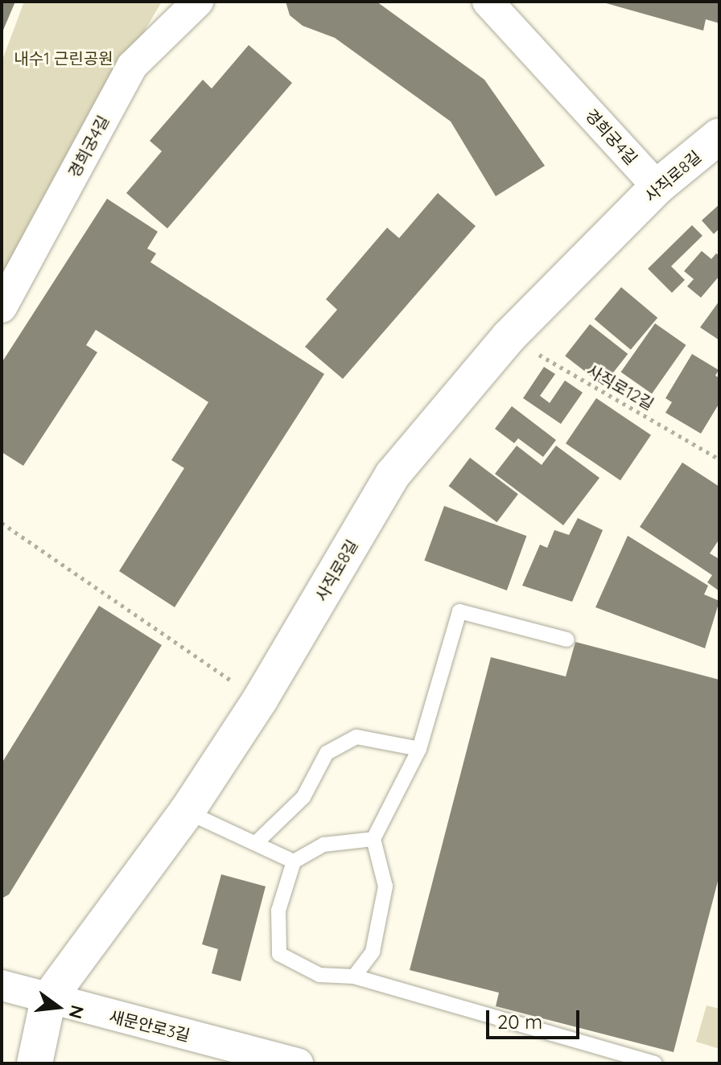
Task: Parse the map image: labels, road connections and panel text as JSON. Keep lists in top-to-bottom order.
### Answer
{
  "streets": {
    "street": ["경희궁4길", "사직로8길", "새문안로3길"],
    "path": ["사직로12길"]
  },
  "crossings": [
    ["경희궁4길", "사직로8길"],
    ["사직로8길", "사직로12길"],
    ["사직로8길", "새문안로3길"]
  ],
  "parks": ["내수1 근린공원"],
  "scale_bar": "20 m",
  "north": "right"
}
